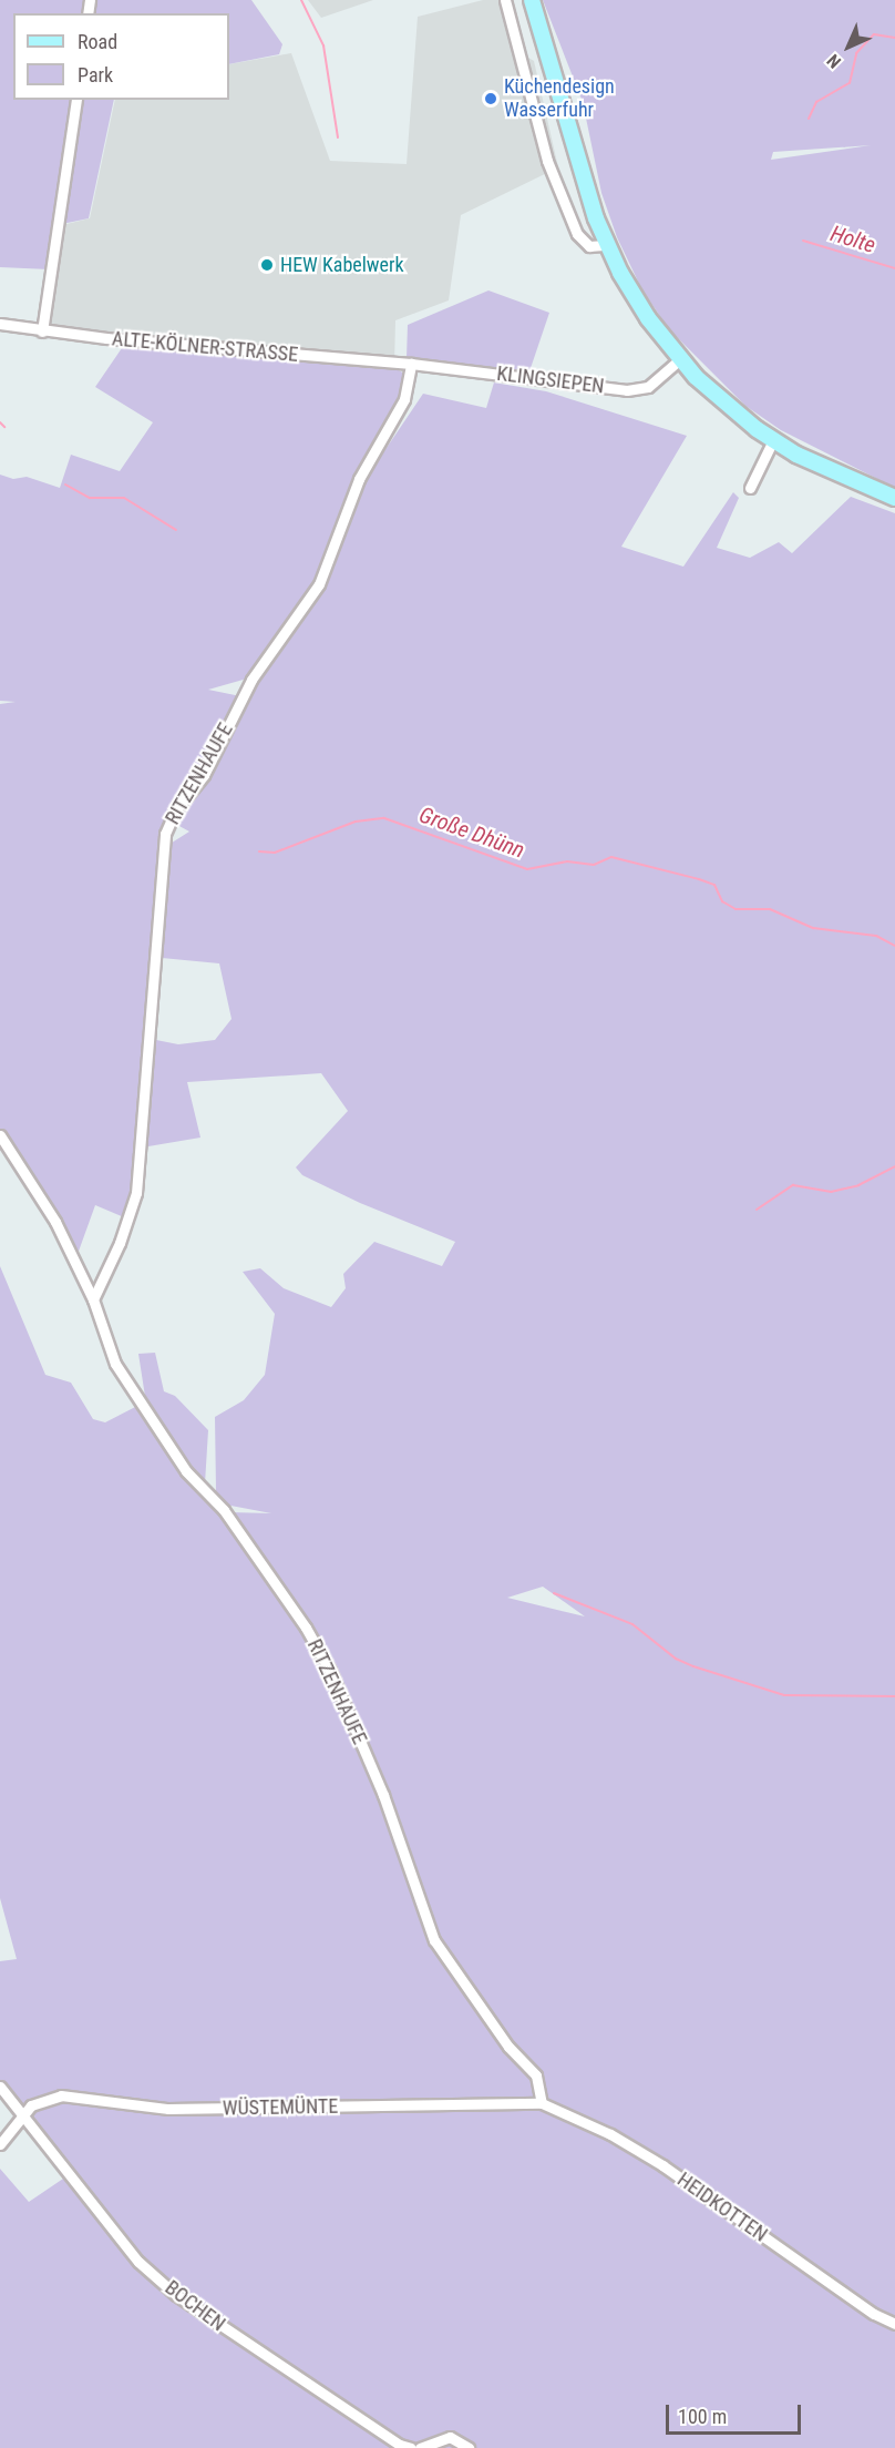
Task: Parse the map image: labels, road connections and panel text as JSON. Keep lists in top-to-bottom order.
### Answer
{
  "streets": {
    "street": [
      "ALTE-KÖLNER-STRASSE",
      "KLINGSIEPEN",
      "RITZENHAUFE",
      "WÜSTEMÜNTE",
      "HEIDKOTTEN",
      "BOCHEN"
    ]
  },
  "crossings": [
    ["ALTE-KÖLNER-STRASSE", "KLINGSIEPEN"],
    ["ALTE-KÖLNER-STRASSE", "RITZENHAUFE"],
    ["KLINGSIEPEN", "RITZENHAUFE"],
    ["RITZENHAUFE", "WÜSTEMÜNTE"],
    ["RITZENHAUFE", "HEIDKOTTEN"],
    ["WÜSTEMÜNTE", "HEIDKOTTEN"],
    ["WÜSTEMÜNTE", "BOCHEN"]
  ],
  "water": ["Holte", "Große Dhünn"],
  "places": ["Küchendesign Wasserfuhr", "HEW Kabelwerk"],
  "legend": ["Road", "Park"],
  "scale_bar": "100 m",
  "north": "bottom left"
}
